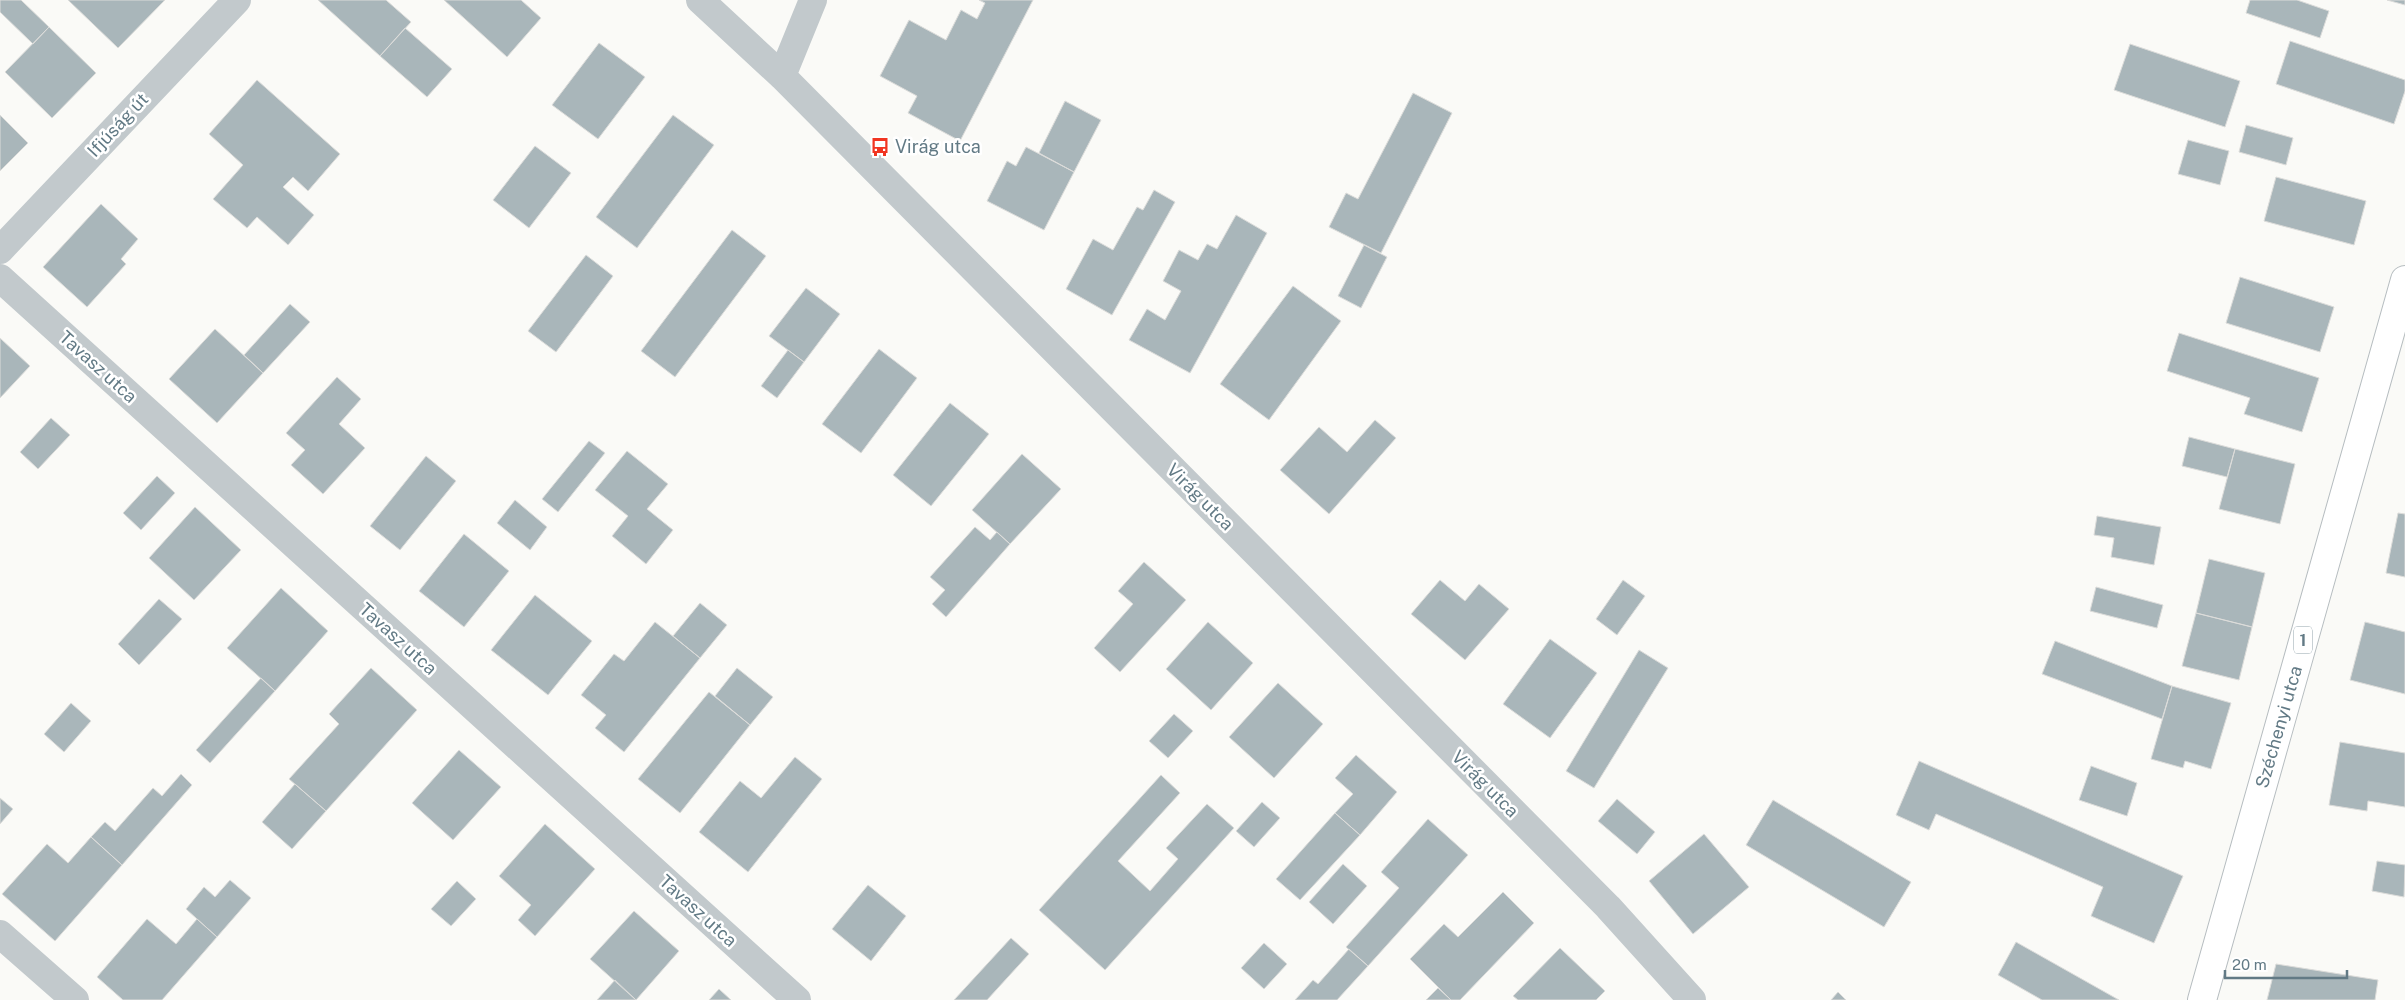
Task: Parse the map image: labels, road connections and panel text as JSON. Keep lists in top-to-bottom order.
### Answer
{
  "streets": {
    "main road": ["1", "Széchenyi utca"],
    "street": ["Ifjúság út", "Tavasz utca", "Virág utca"]
  },
  "places": {
    "bus stop": ["Virág utca"]
  },
  "scale_bar": "20 m"
}
